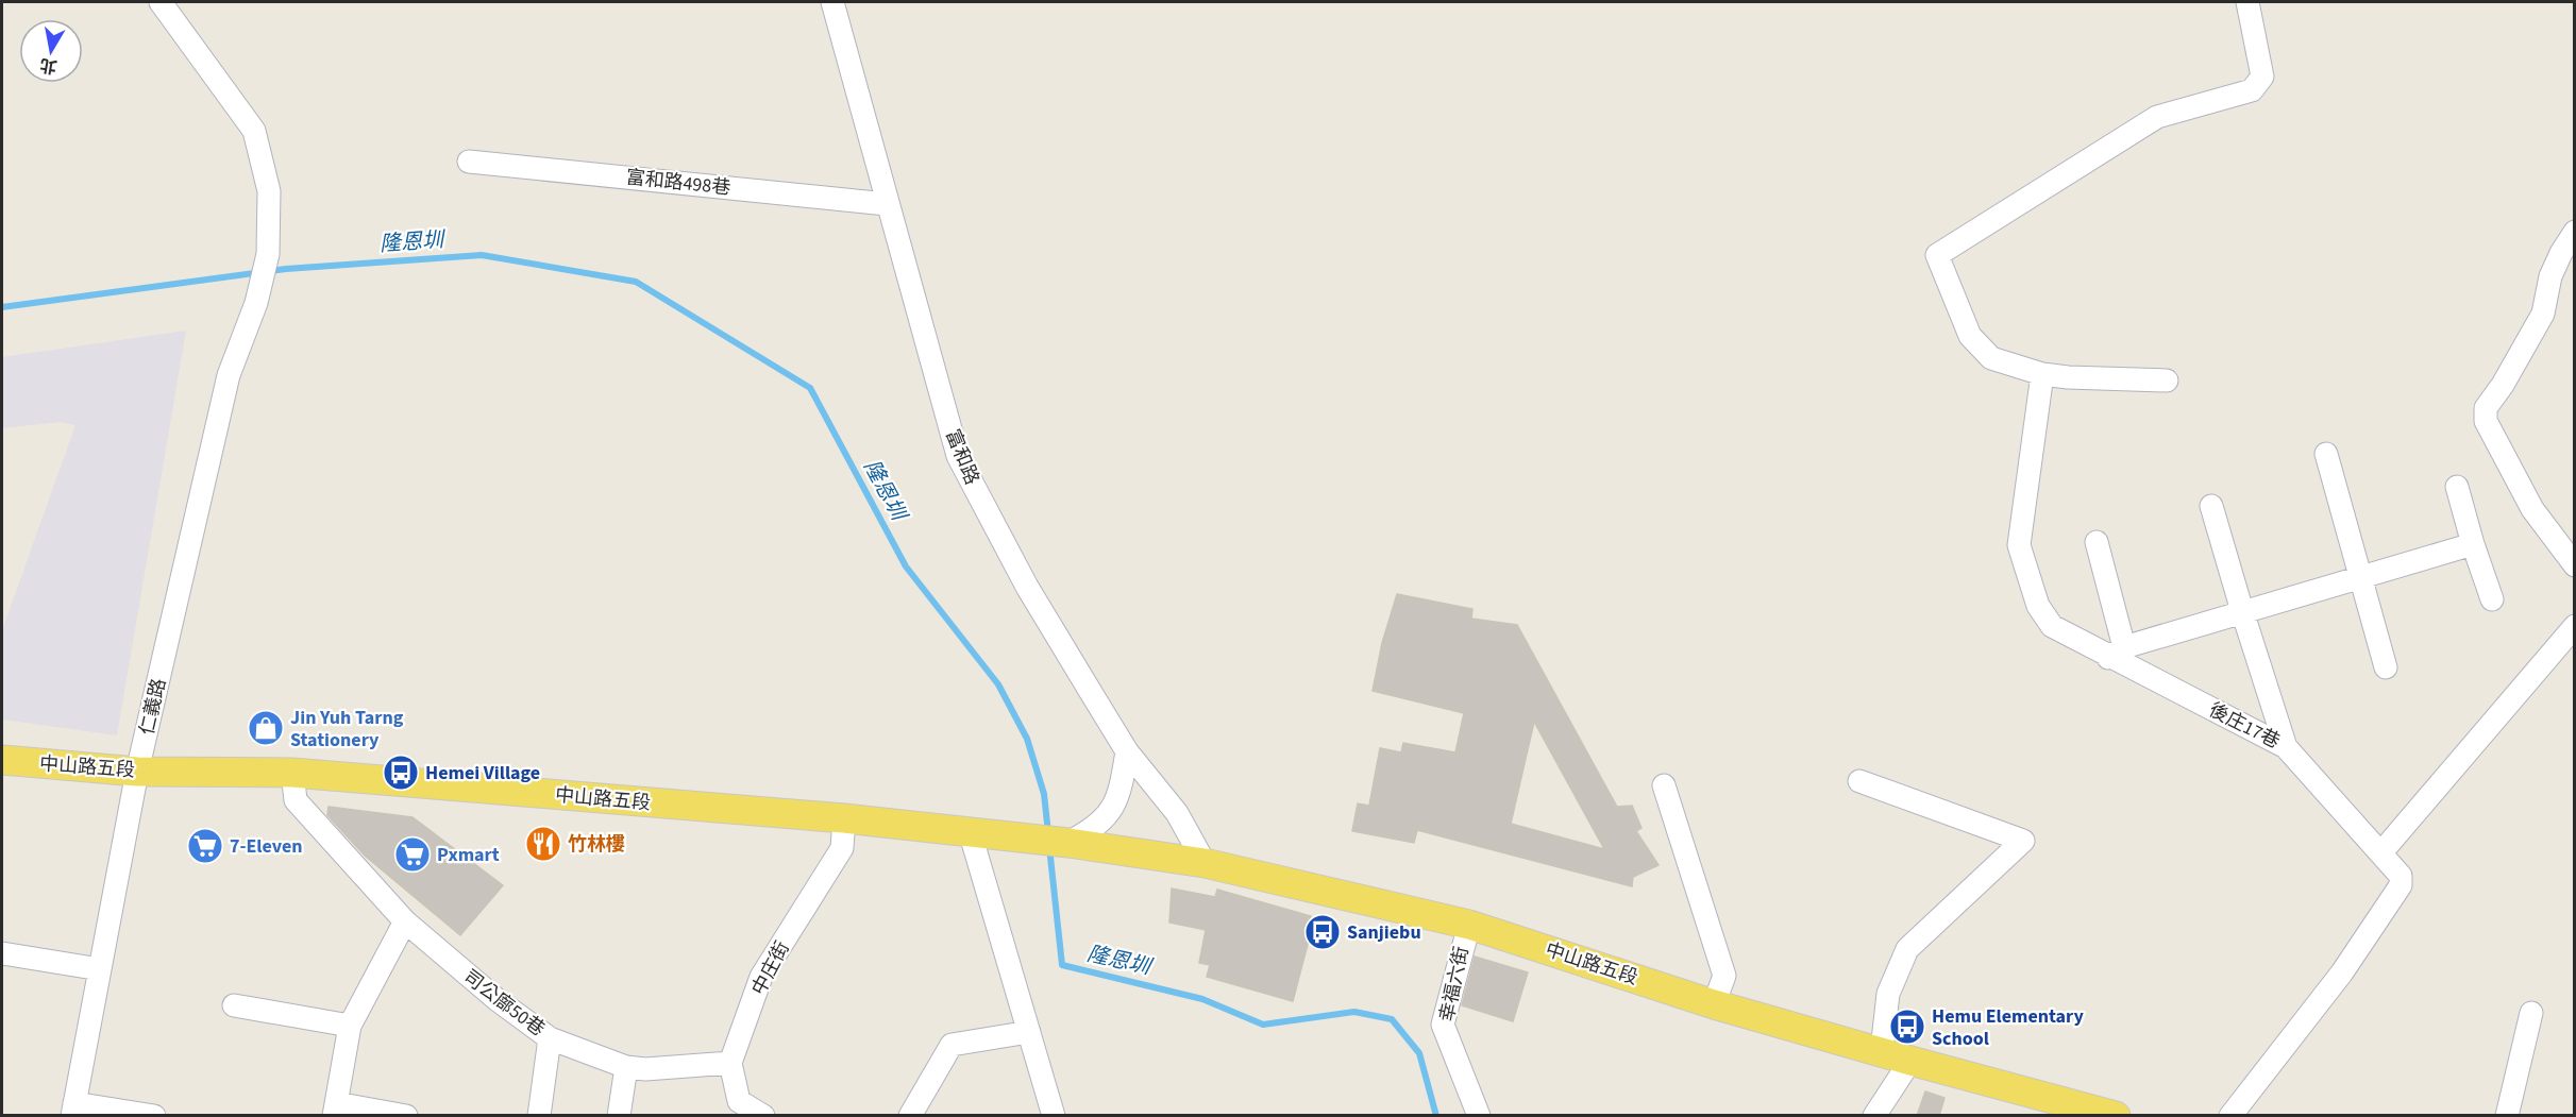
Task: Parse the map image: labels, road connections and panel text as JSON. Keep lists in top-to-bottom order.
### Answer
{
  "streets": {
    "main road": ["中山路五段"],
    "street": [
      "富和路498巷",
      "富和路",
      "仁義路",
      "後庄17巷",
      "中庄街",
      "幸福六街",
      "司公廍50巷"
    ]
  },
  "crossings": [
    ["富和路498巷", "富和路"],
    ["富和路", "中山路五段"],
    ["仁義路", "中山路五段"],
    ["中山路五段", "中庄街"],
    ["中山路五段", "幸福六街"],
    ["中山路五段", "司公廍50巷"],
    ["中庄街", "司公廍50巷"]
  ],
  "water": ["隆恩圳"],
  "places": {
    "shop": ["Jin Yuh Tarng Stationery"],
    "bus stop": ["Hemei Village", "Sanjiebu", "Hemu Elementary School"],
    "restaurant": ["竹林樓"],
    "supermarket": ["7-Eleven", "Pxmart"]
  },
  "north": "bottom"
}
